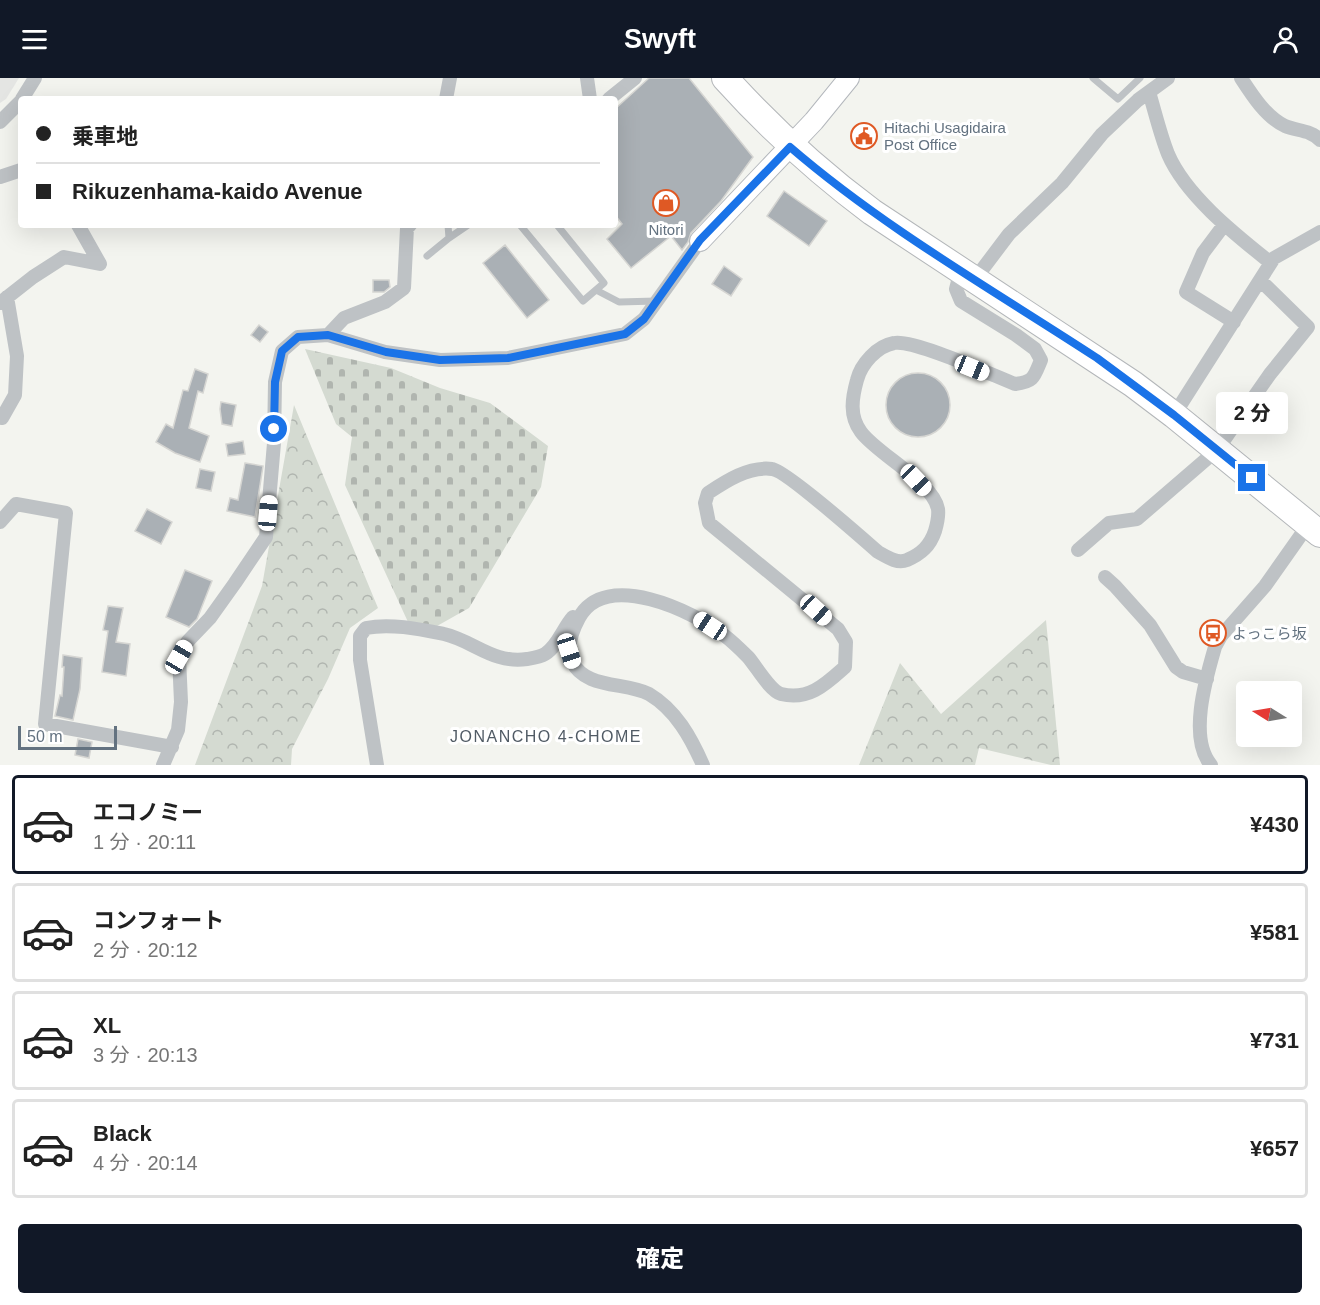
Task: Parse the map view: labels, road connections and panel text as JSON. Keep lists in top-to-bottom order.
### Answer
{
  "districts": ["JONANCHO 4-CHOME"],
  "places": {
    "public building": ["Hitachi Usagidaira Post Office"],
    "shop": ["Nitori"],
    "bus stop": ["よっこら坂"]
  },
  "scale_bar": "50 m",
  "north": "left",
  "page": {
    "header": "Swyft",
    "banner": ["乗車地", "Rikuzenhama-kaido Avenue"],
    "bubble": "2 分",
    "scale": "50 m",
    "list": [
      {
        "name": "エコノミー",
        "note": "1 分 · 20:11",
        "value": "¥430"
      },
      {
        "name": "コンフォート",
        "note": "2 分 · 20:12",
        "value": "¥581"
      },
      {
        "name": "XL",
        "note": "3 分 · 20:13",
        "value": "¥731"
      },
      {
        "name": "Black",
        "note": "4 分 · 20:14",
        "value": "¥657"
      }
    ],
    "buttons": "確定"
  }
}
